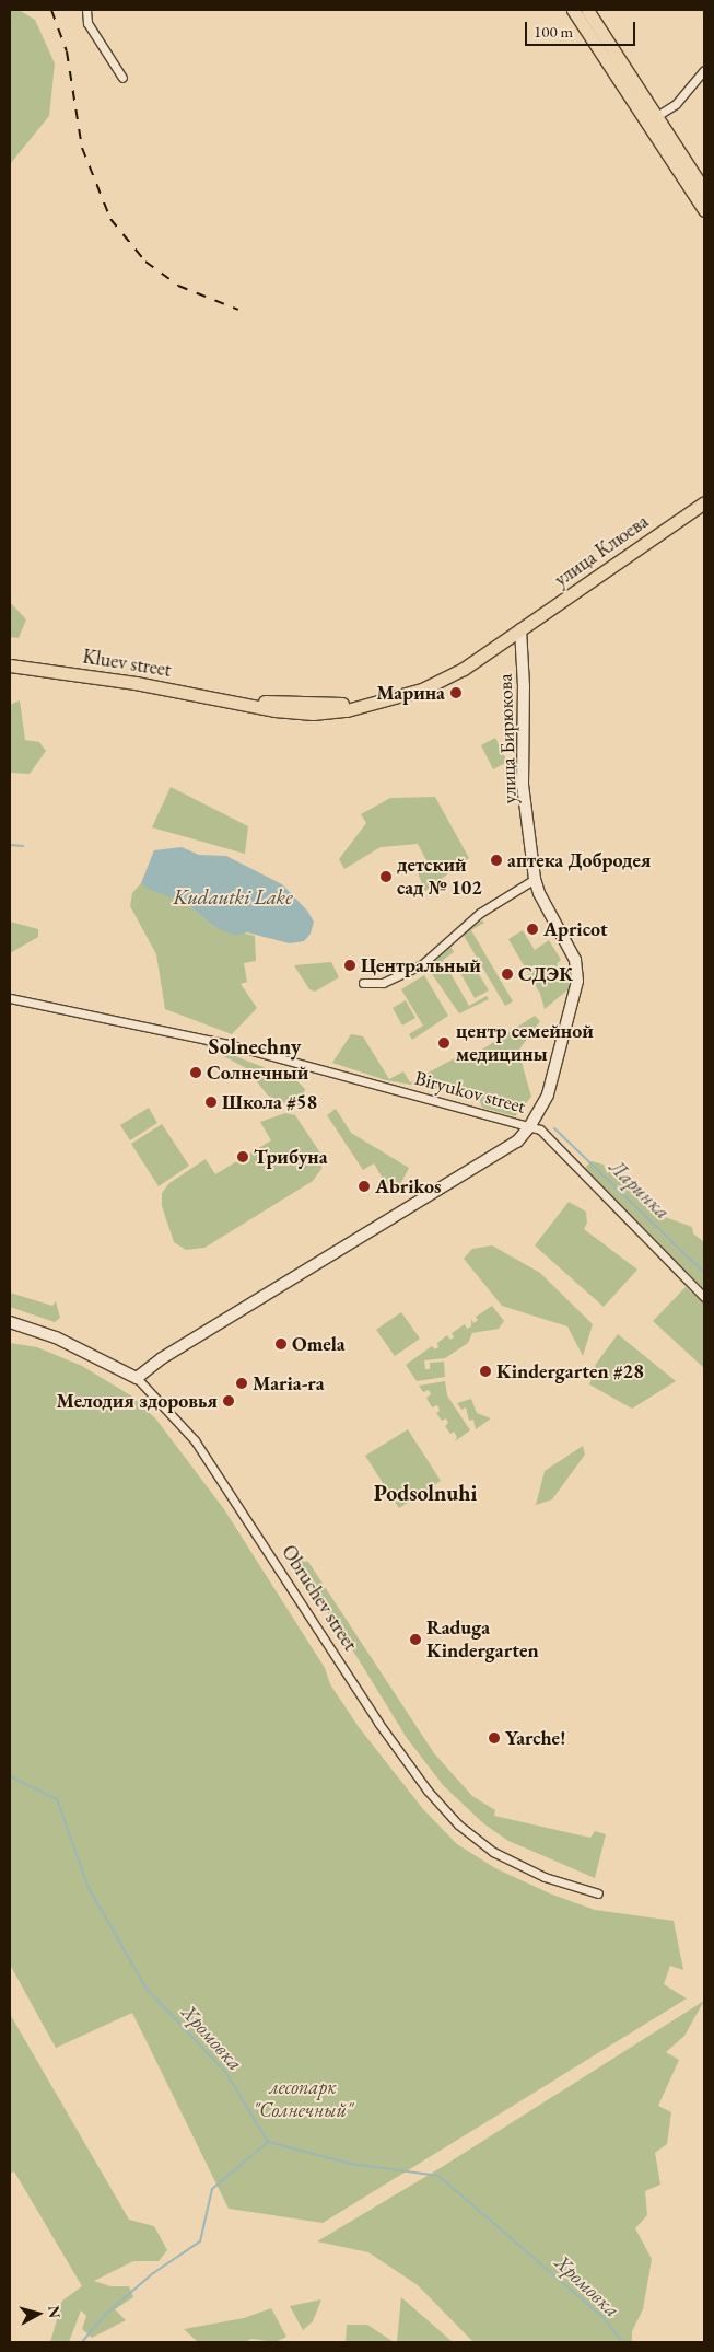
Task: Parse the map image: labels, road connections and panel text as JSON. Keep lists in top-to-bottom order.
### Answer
{
  "streets": {
    "main road": ["улица Клюева", "Kluev street"],
    "street": ["улица Бирюкова", "Biryukov street", "Obruchev street"]
  },
  "crossings": [
    ["улица Клюева", "Kluev street"],
    ["улица Клюева", "улица Бирюкова"],
    ["Kluev street", "улица Бирюкова"],
    ["улица Бирюкова", "Biryukov street"],
    ["Biryukov street", "Obruchev street"]
  ],
  "districts": ["Solnechny", "Podsolnuhi"],
  "water": ["Kudautki Lake", "Ларинка", "Хромовка"],
  "parks": ["лесопарк \"Солнечный\""],
  "places": [
    "Марина",
    "аптека Добродея",
    "детский сад № 102",
    "Apricot",
    "Центральный",
    "СДЭК",
    "центр семейной медицины",
    "Солнечный",
    "Школа #58",
    "Трибуна",
    "Abrikos",
    "Omela",
    "Kindergarten #28",
    "Maria-ra",
    "Мелодия здоровья",
    "Raduga Kindergarten",
    "Yarche!"
  ],
  "scale_bar": "100 m",
  "north": "right"
}
